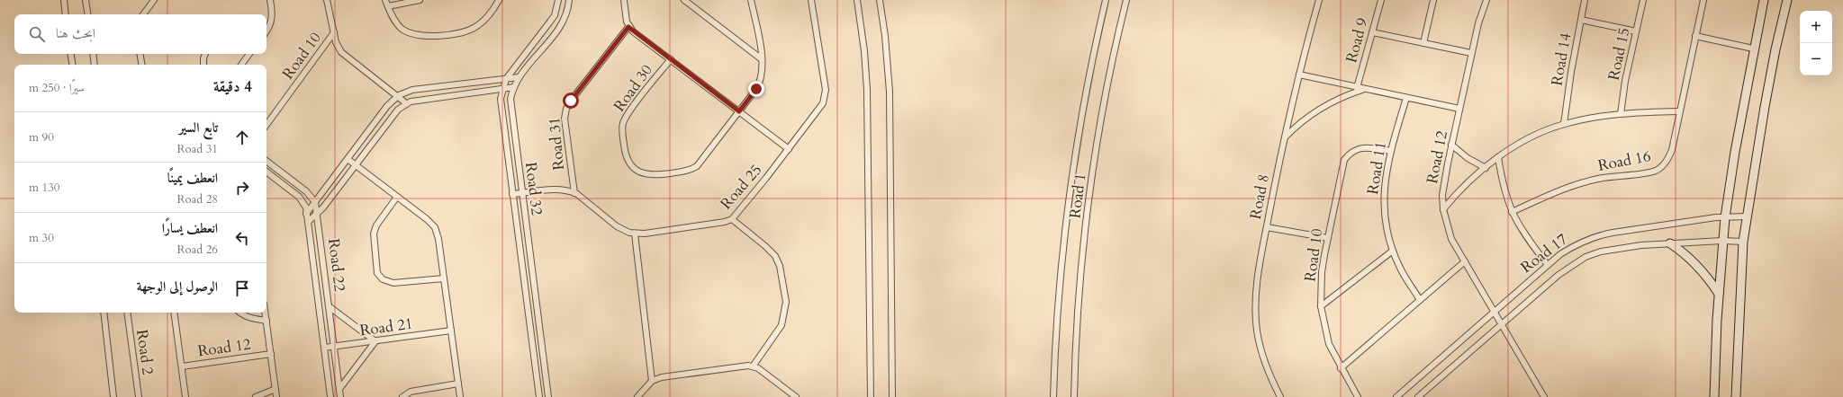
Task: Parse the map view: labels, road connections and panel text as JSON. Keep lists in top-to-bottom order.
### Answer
{
  "streets": {
    "street": [
      "Road 9",
      "Road 15",
      "Road 10",
      "Road 14",
      "Road 30",
      "Road 31",
      "Road 12",
      "Road 16",
      "Road 11",
      "Road 25",
      "Road 32",
      "Road 1",
      "Road 8",
      "Road 17",
      "Road 22",
      "Road 21",
      "Road 2"
    ]
  },
  "crossings": [
    ["Road 10", "Road 11"],
    ["Road 31", "Road 25"],
    ["Road 12", "Road 17"],
    ["Road 25", "Road 32"],
    ["Road 22", "Road 21"]
  ],
  "page": {
    "map_buttons": ["+", "−"],
    "search": "ابحث هنا",
    "heading": ["4 دقيقة", "سيرًا · 250 m"],
    "list": [
      ["تابع السير", "Road 31", "90 m"],
      ["انعطف يمينًا", "Road 28", "130 m"],
      ["انعطف يسارًا", "Road 26", "30 m"],
      "الوصول إلى الوجهة"
    ]
  }
}
